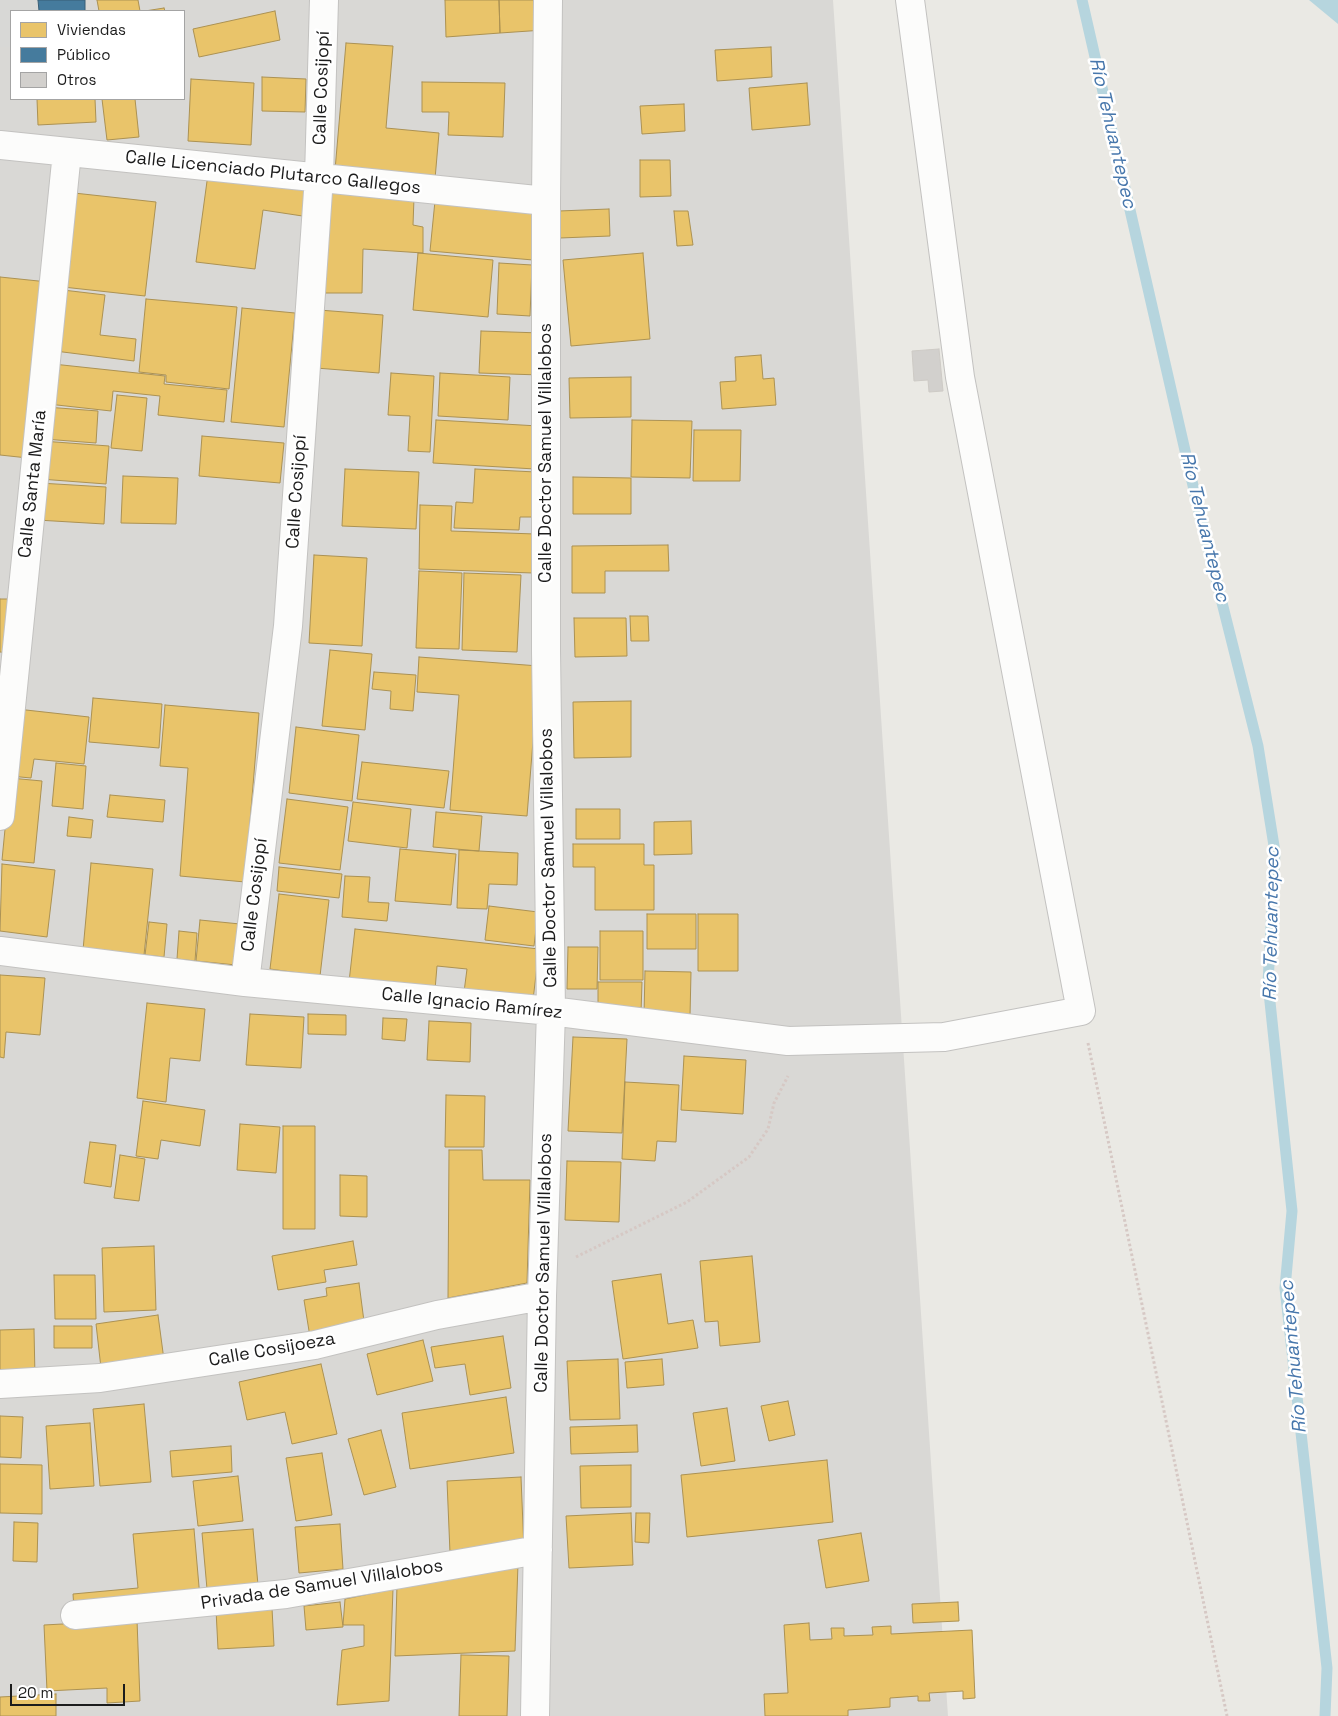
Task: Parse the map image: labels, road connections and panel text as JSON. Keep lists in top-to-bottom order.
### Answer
{
  "streets": {
    "street": [
      "Calle Cosijopí",
      "Calle Licenciado Plutarco Gallegos",
      "Calle Doctor Samuel Villalobos",
      "Calle Santa María",
      "Calle Ignacio Ramírez",
      "Calle Cosijoeza",
      "Privada de Samuel Villalobos"
    ]
  },
  "crossings": [
    ["Calle Cosijopí", "Calle Licenciado Plutarco Gallegos"],
    ["Calle Cosijopí", "Calle Ignacio Ramírez"],
    ["Calle Licenciado Plutarco Gallegos", "Calle Doctor Samuel Villalobos"],
    ["Calle Licenciado Plutarco Gallegos", "Calle Santa María"],
    ["Calle Doctor Samuel Villalobos", "Calle Ignacio Ramírez"],
    ["Calle Doctor Samuel Villalobos", "Calle Cosijoeza"],
    ["Calle Doctor Samuel Villalobos", "Privada de Samuel Villalobos"]
  ],
  "water": ["Río Tehuantepec"],
  "legend": ["Viviendas", "Público", "Otros"],
  "scale_bar": "20 m"
}
